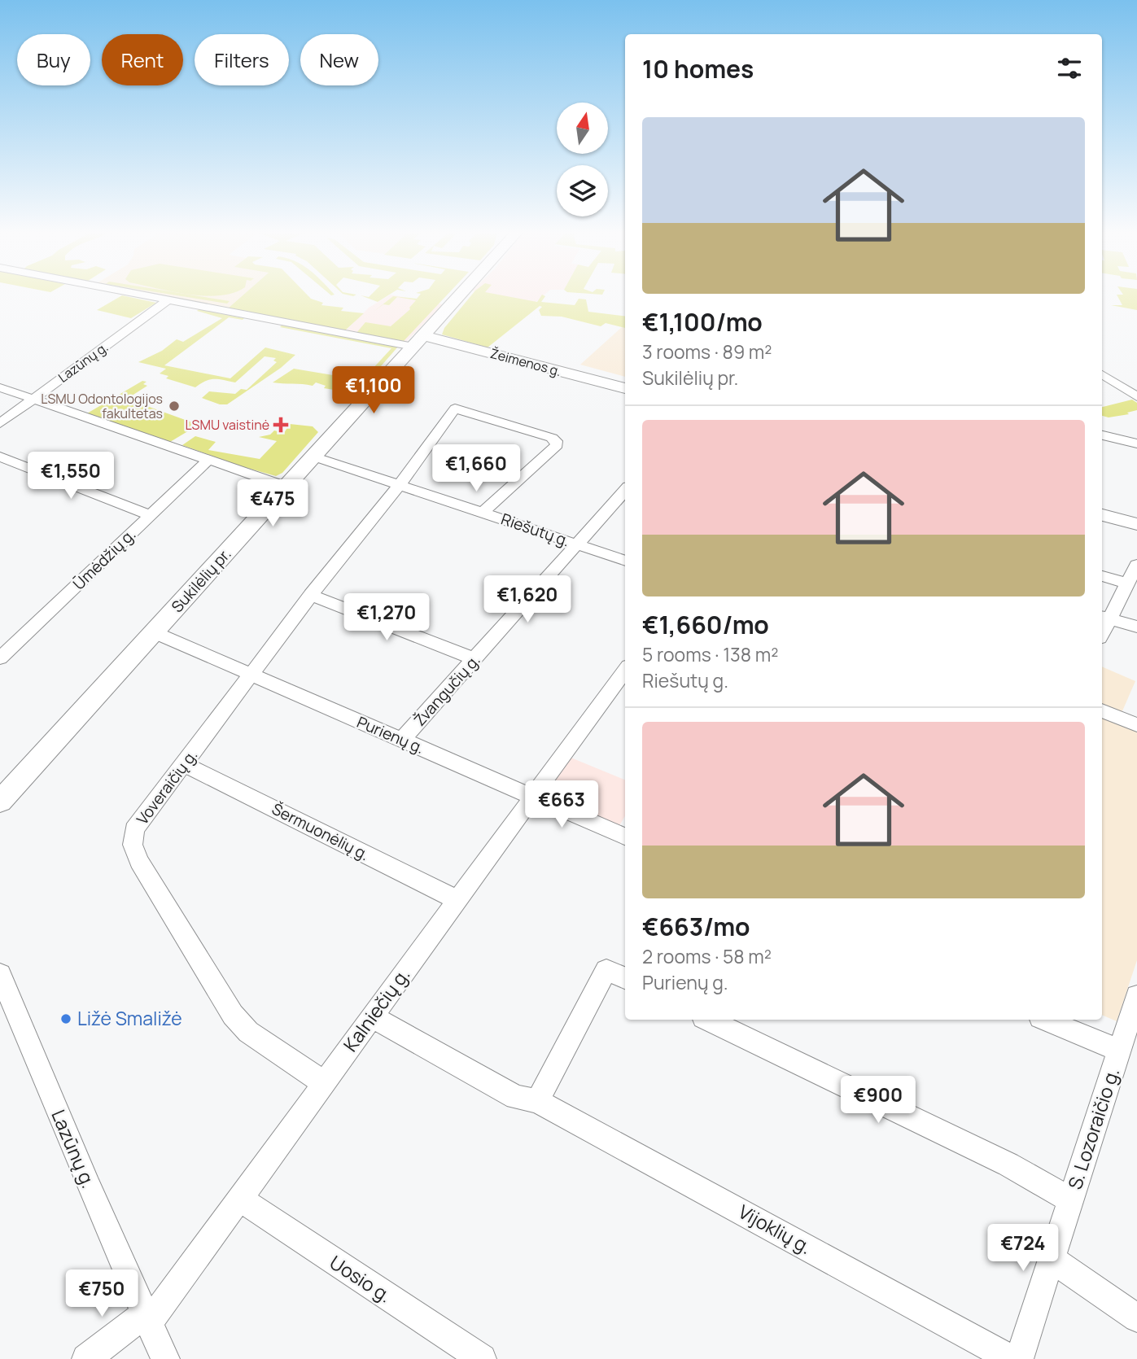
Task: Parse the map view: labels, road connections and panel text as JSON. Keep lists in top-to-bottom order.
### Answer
{
  "streets": {
    "main road": ["Žeimenos g.", "Sukilėlių pr."],
    "street": [
      "Lazūnų g.",
      "Riešutų g.",
      "Ūmėdžių g.",
      "Žvangučių g.",
      "Purienų g.",
      "Voveraičių g.",
      "Šermuonėlių g.",
      "Kalniečių g.",
      "S. Lozoraičio g.",
      "Vijoklių g.",
      "Uosio g."
    ]
  },
  "crossings": [
    ["Lazūnų g.", "Žeimenos g."],
    ["Lazūnų g.", "Kalniečių g."],
    ["Žeimenos g.", "Sukilėlių pr."],
    ["Riešutų g.", "Sukilėlių pr."],
    ["Riešutų g.", "Žvangučių g."],
    ["Riešutų g.", "Voveraičių g."],
    ["Sukilėlių pr.", "Purienų g."],
    ["Žvangučių g.", "Purienų g."],
    ["Purienų g.", "Voveraičių g."],
    ["Purienų g.", "Kalniečių g."],
    ["Voveraičių g.", "Šermuonėlių g."],
    ["Voveraičių g.", "Kalniečių g."],
    ["Šermuonėlių g.", "Kalniečių g."],
    ["Kalniečių g.", "Vijoklių g."],
    ["Kalniečių g.", "Uosio g."]
  ],
  "places": {
    "other": ["LSMU Odontologijos fakultetas", "Ližė Smaližė"],
    "health": ["LSMU vaistinė"]
  },
  "north": "top",
  "page": {
    "chip": [
      "Buy",
      "Rent",
      "Filters",
      "New"
    ],
    "heading": "10 homes",
    "list": [
      {
        "name": "€1,100/mo",
        "note": "3 rooms · 89 m² · Sukilėlių pr."
      },
      {
        "name": "€1,660/mo",
        "note": "5 rooms · 138 m² · Riešutų g."
      },
      {
        "name": "€663/mo",
        "note": "2 rooms · 58 m² · Purienų g."
      }
    ],
    "price": [
      "€1,100",
      "€1,660",
      "€1,550",
      "€475",
      "€1,620",
      "€1,270",
      "€663",
      "€900",
      "€724",
      "€750"
    ]
  }
}
